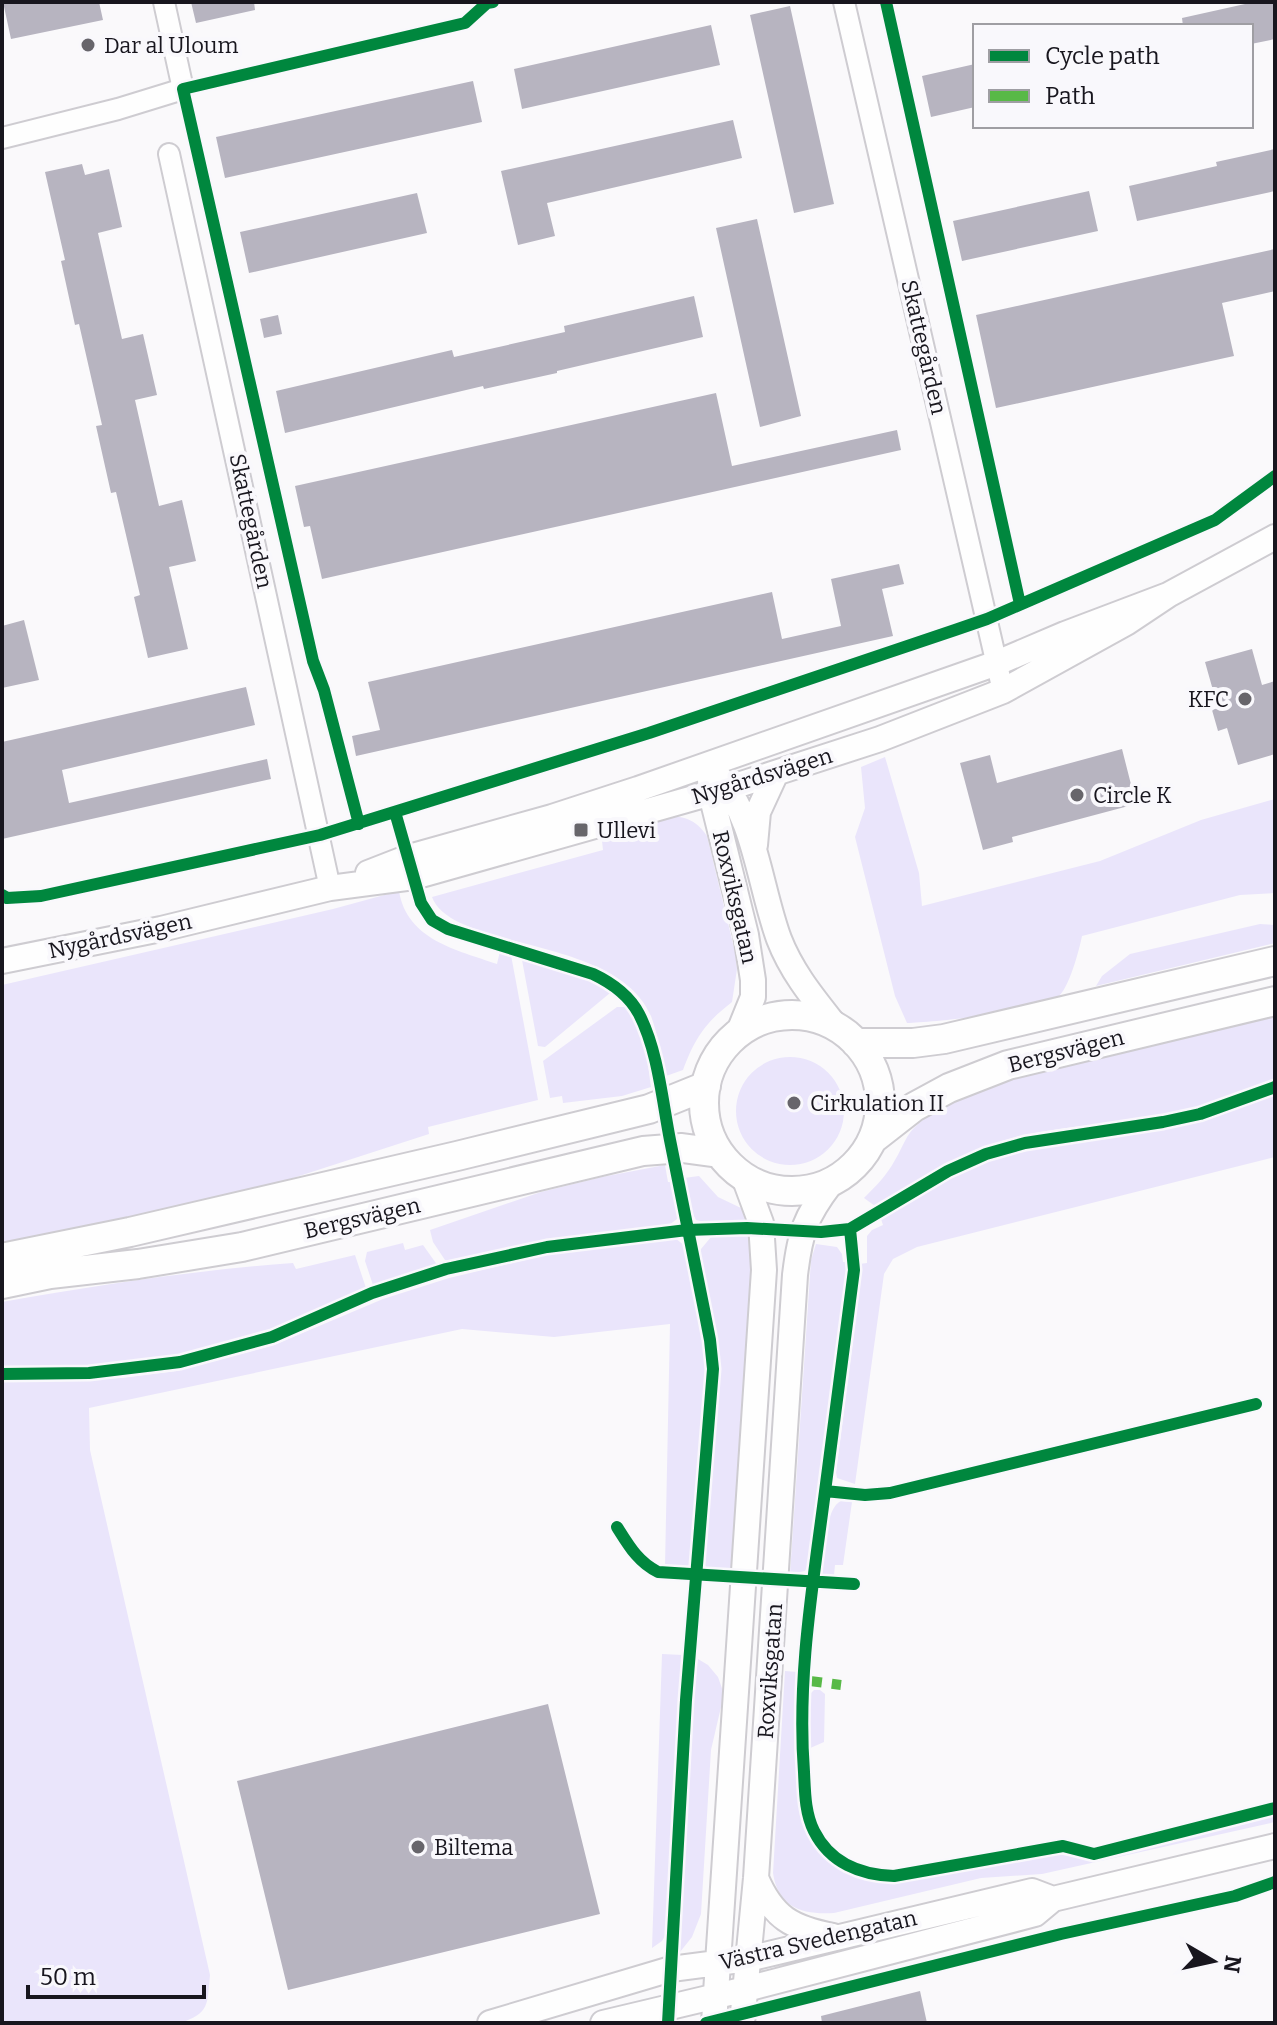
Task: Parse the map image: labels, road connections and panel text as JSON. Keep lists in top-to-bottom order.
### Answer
{
  "streets": {
    "main road": ["Bergsvägen"],
    "street": [
      "Skattegården",
      "Nygårdsvägen",
      "Roxviksgatan",
      "Västra Svedengatan"
    ]
  },
  "crossings": [
    ["Skattegården", "Nygårdsvägen"],
    ["Nygårdsvägen", "Roxviksgatan"],
    ["Roxviksgatan", "Bergsvägen"],
    ["Roxviksgatan", "Västra Svedengatan"]
  ],
  "places": {
    "other": [
      "Dar al Uloum",
      "KFC",
      "Circle K",
      "Cirkulation II",
      "Biltema"
    ],
    "transit": ["Ullevi"]
  },
  "legend": ["Cycle path", "Path"],
  "scale_bar": "50 m",
  "north": "right"
}
